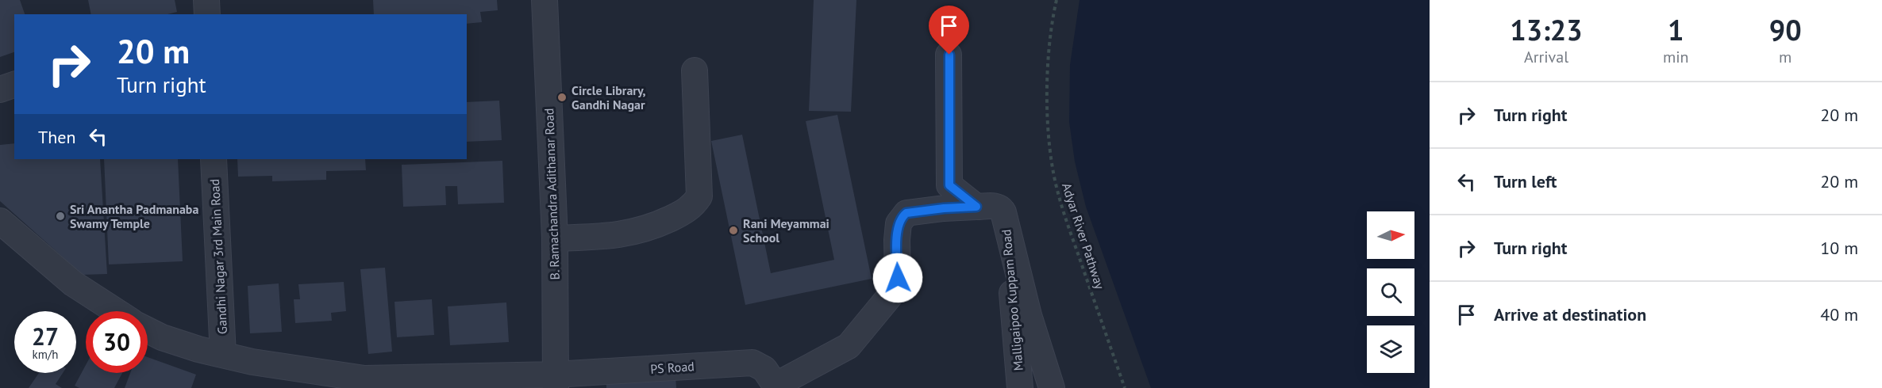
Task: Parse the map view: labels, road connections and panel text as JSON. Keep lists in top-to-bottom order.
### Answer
{
  "streets": {
    "street": [
      "B. Ramachandra Adithanar Road",
      "Gandhi Nagar 3rd Main Road",
      "Malligaipoo Kuppam Road",
      "PS Road"
    ],
    "path": ["Adyar River Pathway"]
  },
  "crossings": [
    ["B. Ramachandra Adithanar Road", "PS Road"],
    ["Gandhi Nagar 3rd Main Road", "PS Road"]
  ],
  "places": ["Circle Library, Gandhi Nagar", "Sri Anantha Padmanaba Swamy Temple", "Rani Meyammai School"],
  "north": "right",
  "page": {
    "eta": [
      "13:23",
      "Arrival",
      "1",
      "min",
      "90",
      "m"
    ],
    "turn": ["20 m", "Turn right"],
    "list": [
      {
        "name": "Turn right",
        "value": "20 m"
      },
      {
        "name": "Turn left",
        "value": "20 m"
      },
      {
        "name": "Turn right",
        "value": "10 m"
      },
      {
        "name": "Arrive at destination",
        "value": "40 m"
      }
    ],
    "then": "Then",
    "speed": "27 km/h",
    "limit": "30"
  }
}
